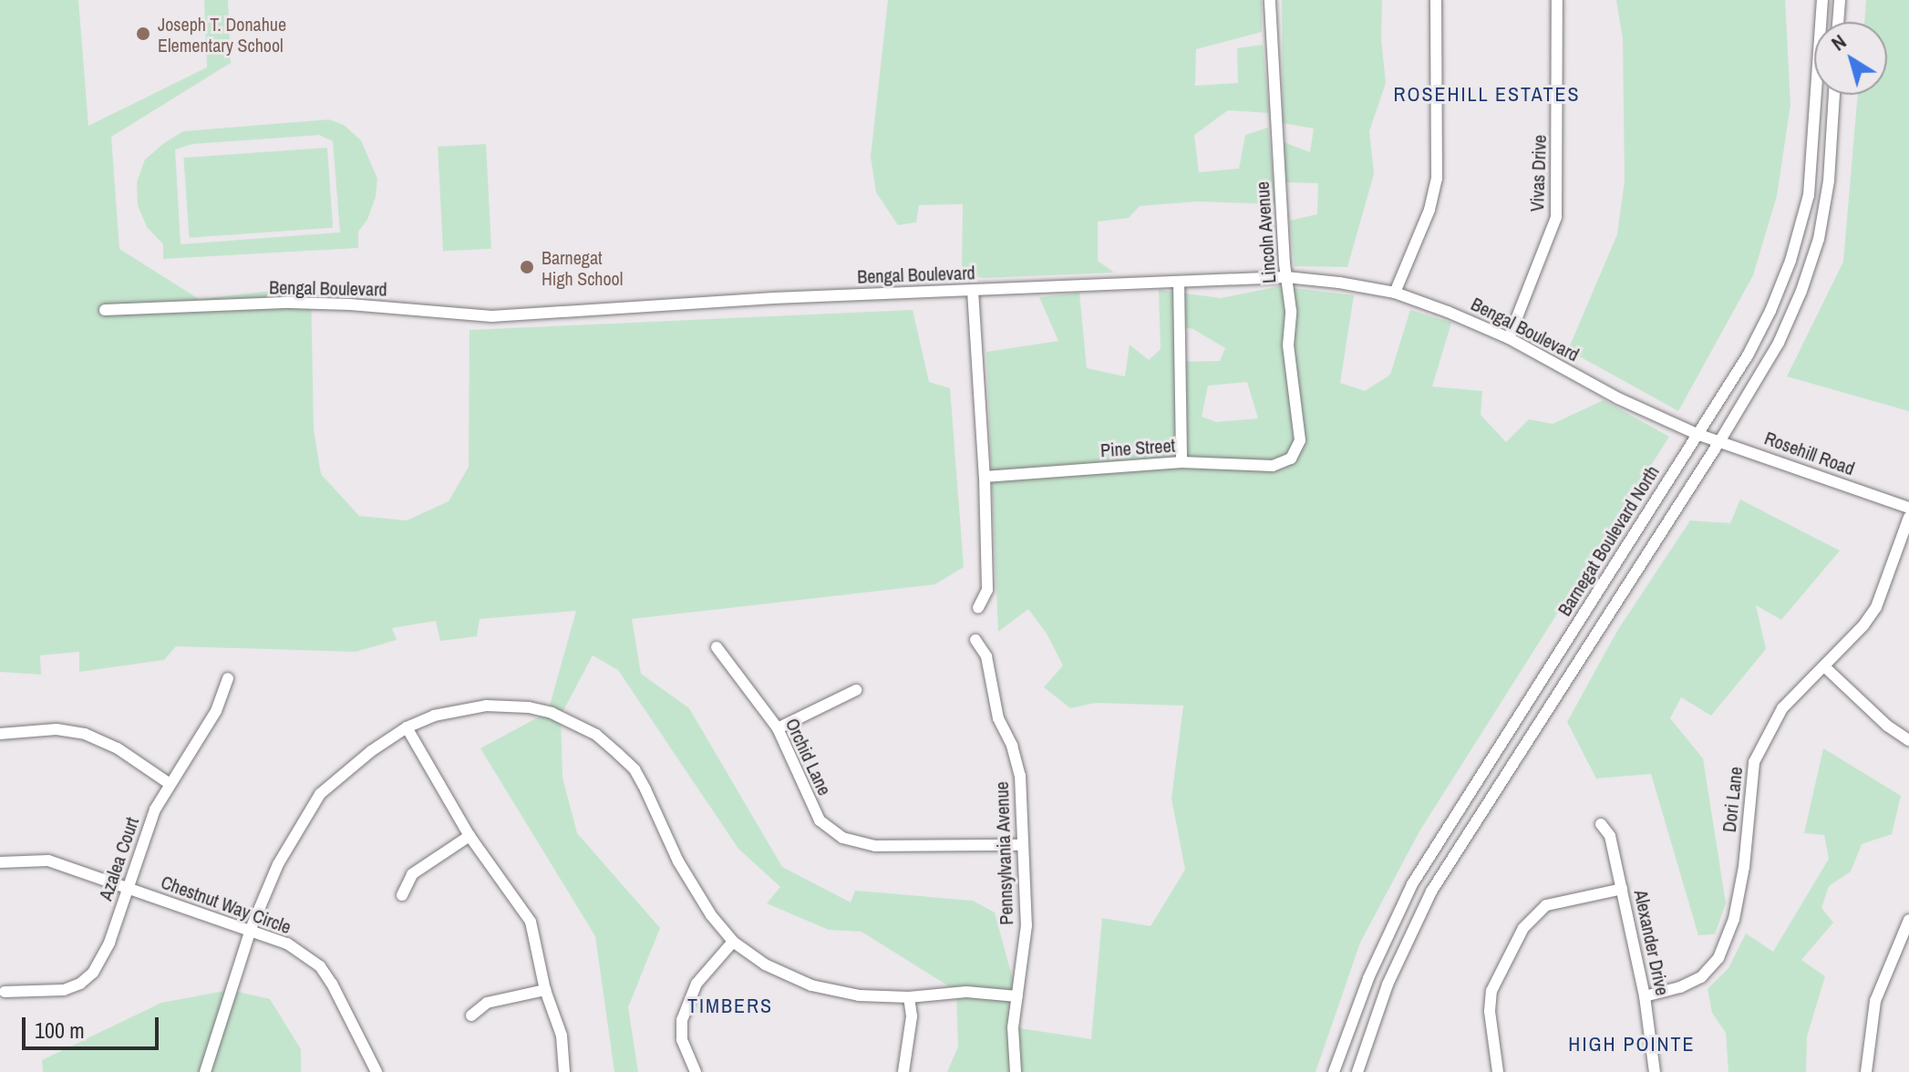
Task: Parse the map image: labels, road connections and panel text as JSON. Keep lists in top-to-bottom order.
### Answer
{
  "streets": {
    "street": [
      "Vivas Drive",
      "Lincoln Avenue",
      "Bengal Boulevard",
      "Pine Street",
      "Rosehill Road",
      "Barnegat Boulevard North",
      "Orchid Lane",
      "Dori Lane",
      "Pennsylvania Avenue",
      "Azalea Court",
      "Chestnut Way Circle",
      "Alexander Drive"
    ]
  },
  "crossings": [
    ["Vivas Drive", "Bengal Boulevard"],
    ["Lincoln Avenue", "Bengal Boulevard"],
    ["Lincoln Avenue", "Pine Street"],
    ["Bengal Boulevard", "Rosehill Road"],
    ["Bengal Boulevard", "Barnegat Boulevard North"],
    ["Rosehill Road", "Barnegat Boulevard North"],
    ["Orchid Lane", "Pennsylvania Avenue"],
    ["Dori Lane", "Alexander Drive"],
    ["Azalea Court", "Chestnut Way Circle"]
  ],
  "districts": ["ROSEHILL ESTATES", "TIMBERS", "HIGH POINTE"],
  "places": ["Joseph T. Donahue Elementary School", "Barnegat High School"],
  "scale_bar": "100 m",
  "north": "top left"
}
